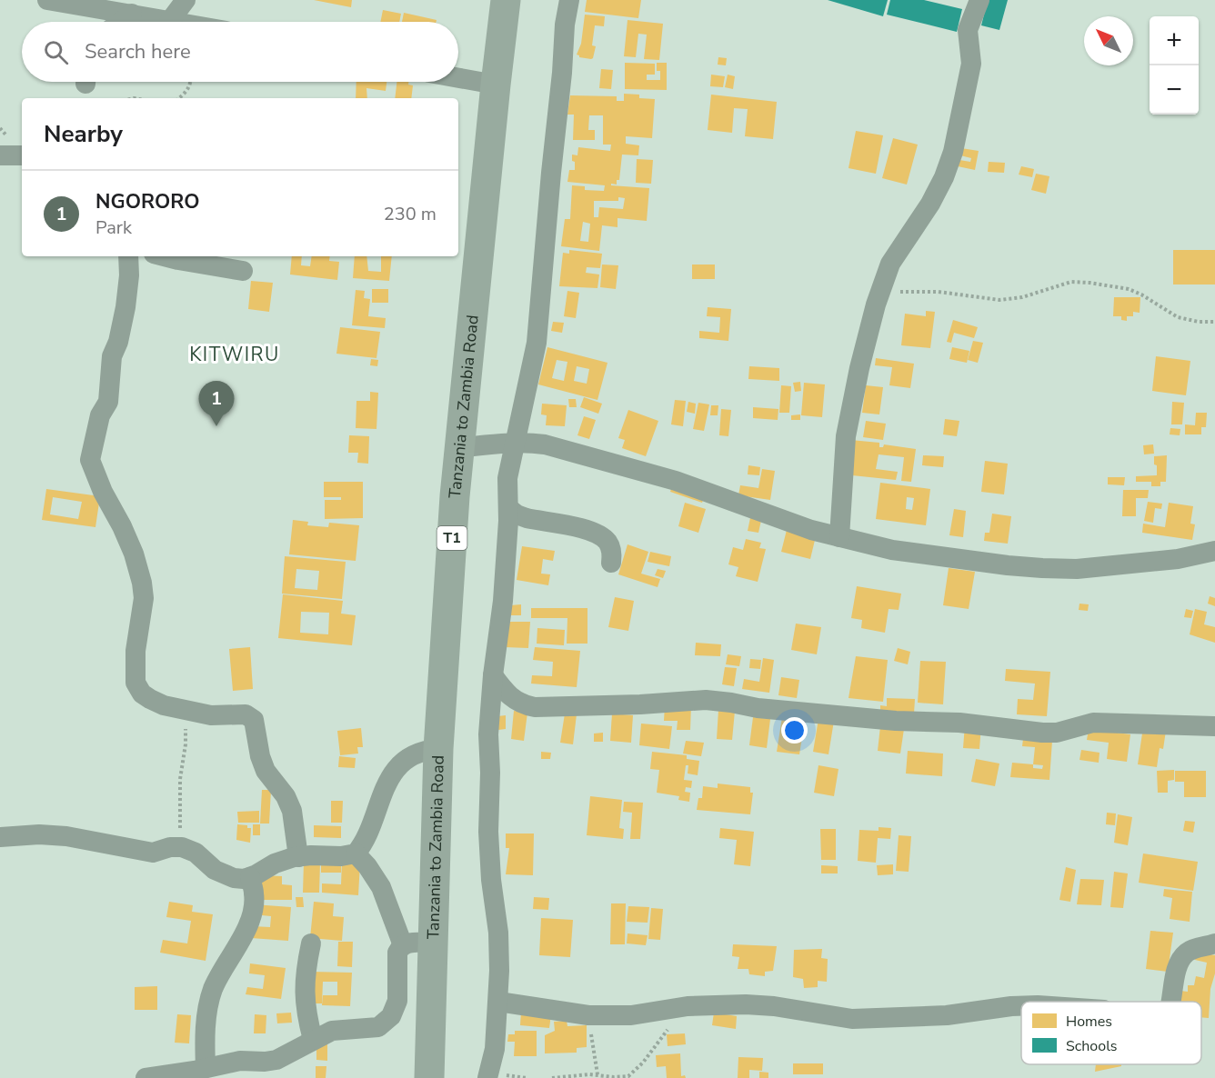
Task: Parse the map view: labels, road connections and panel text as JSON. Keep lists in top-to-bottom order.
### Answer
{
  "streets": {
    "highway": ["Tanzania to Zambia Road", "T1"]
  },
  "districts": ["KITWIRU"],
  "legend": ["Homes", "Schools"],
  "north": "top left",
  "page": {
    "map_buttons": ["+", "−"],
    "search": "Search here",
    "heading": "Nearby",
    "list": [
      {
        "mark": "1",
        "name": "NGORORO",
        "note": "Park",
        "value": "230 m"
      }
    ],
    "pins": "1"
  }
}
